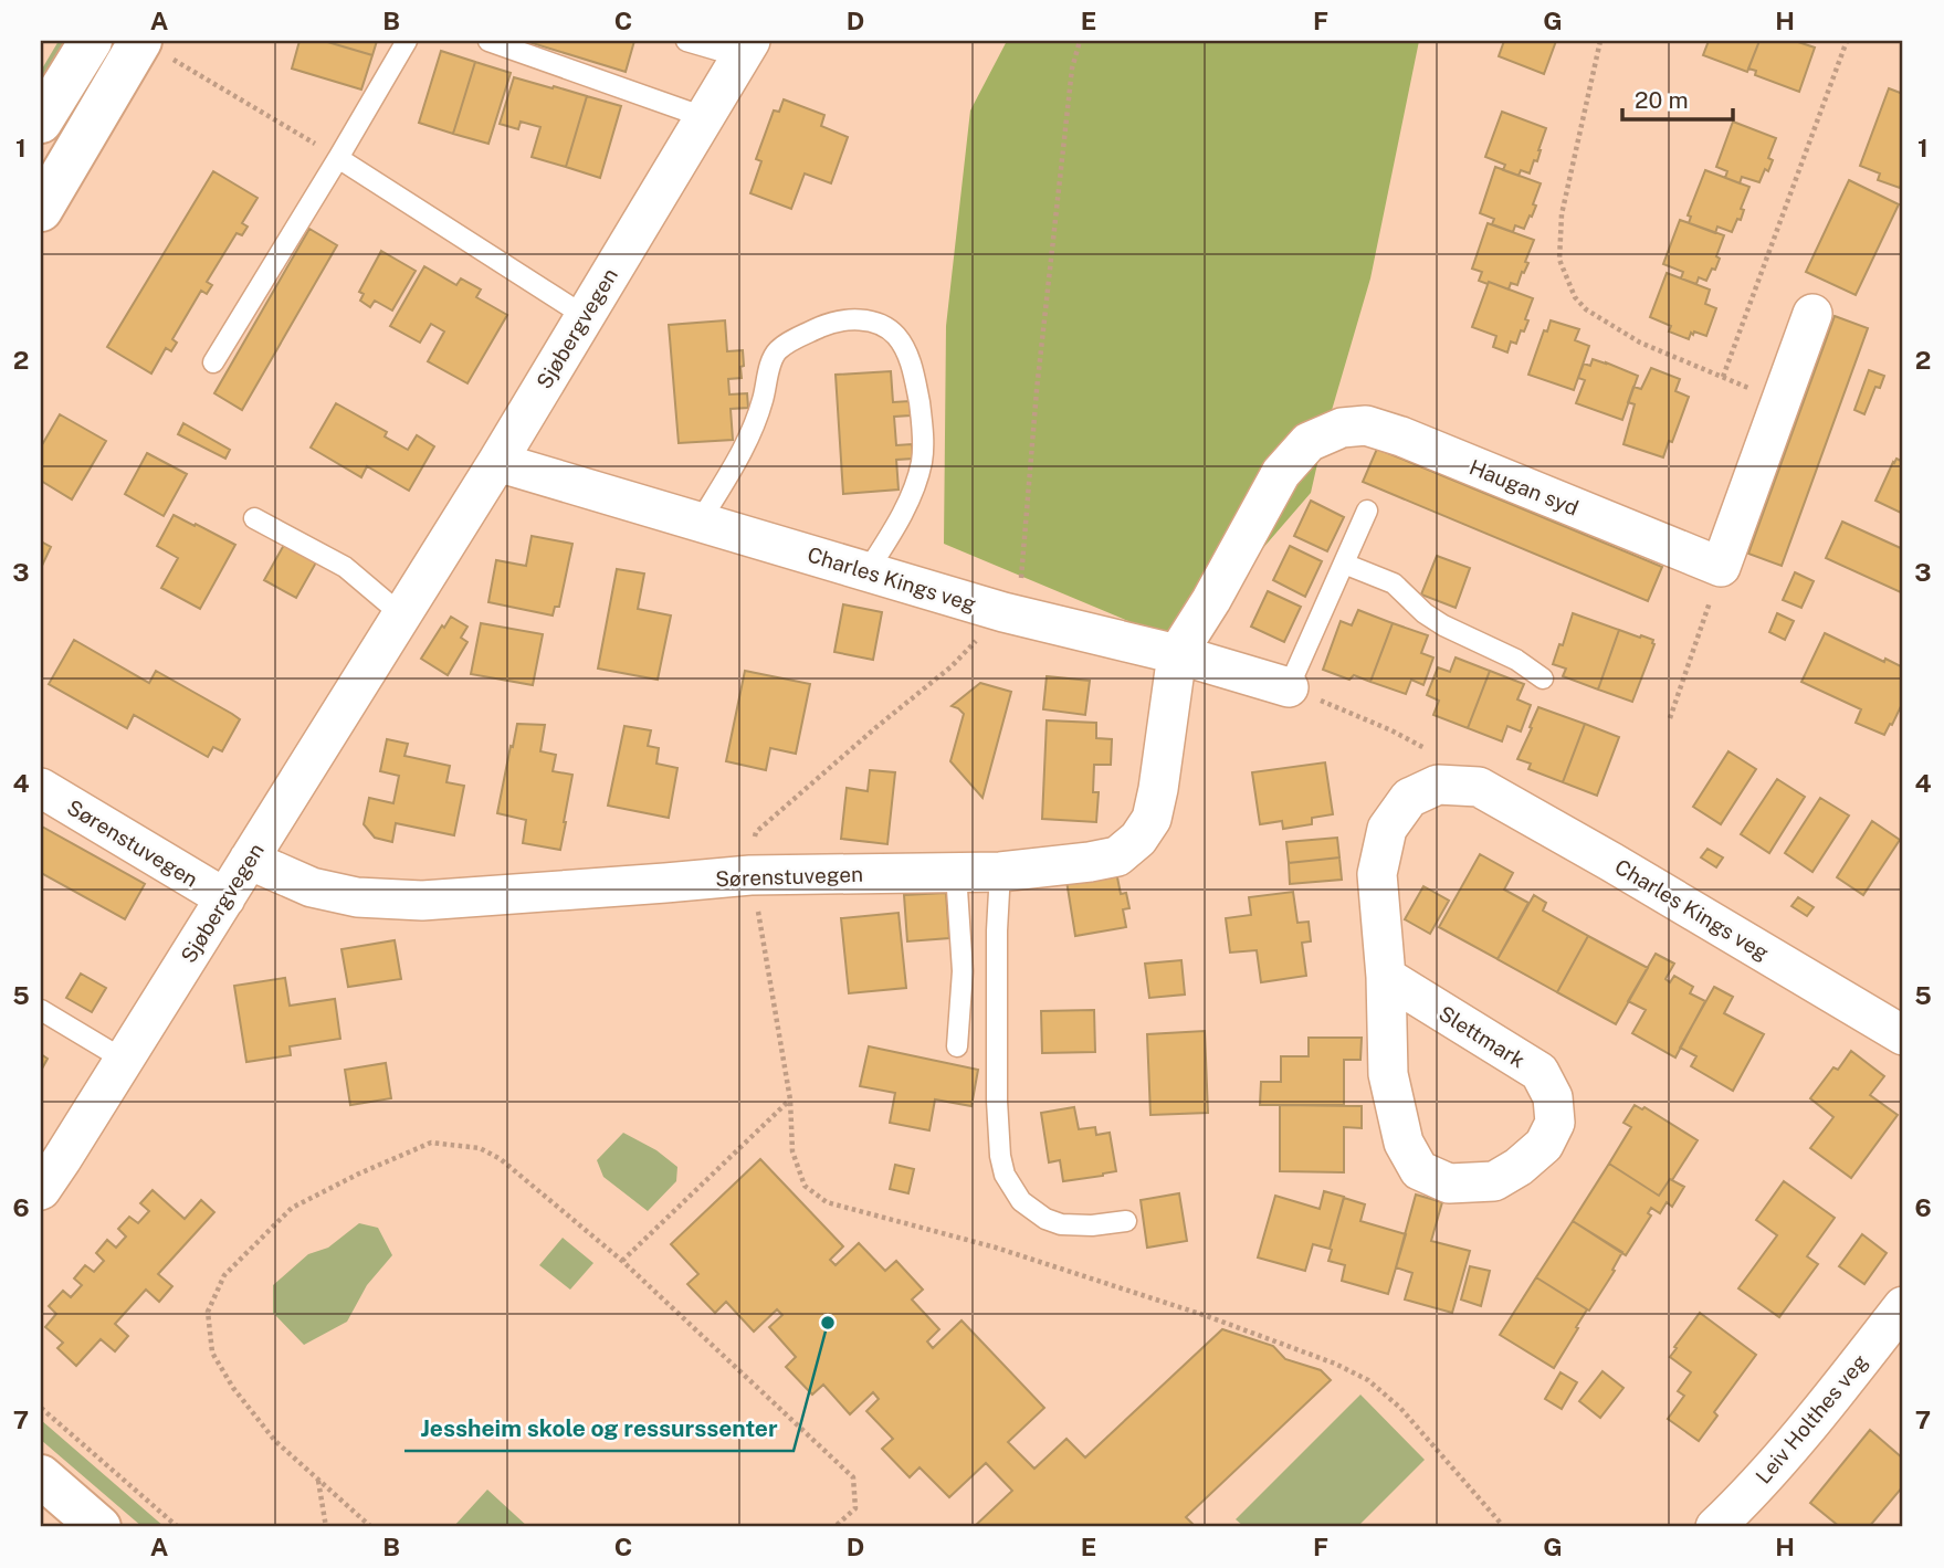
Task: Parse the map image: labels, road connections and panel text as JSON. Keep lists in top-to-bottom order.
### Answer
{
  "streets": {
    "street": [
      "Sjøbergvegen",
      "Haugan syd",
      "Charles Kings veg",
      "Sørenstuvegen",
      "Slettmark",
      "Leiv Holthes veg"
    ]
  },
  "crossings": [
    ["Sjøbergvegen", "Charles Kings veg"],
    ["Sjøbergvegen", "Sørenstuvegen"],
    ["Haugan syd", "Charles Kings veg"],
    ["Haugan syd", "Sørenstuvegen"],
    ["Charles Kings veg", "Sørenstuvegen"],
    ["Charles Kings veg", "Slettmark"]
  ],
  "places": ["Jessheim skole og ressurssenter"],
  "scale_bar": "20 m",
  "grid": {
    "columns": [
      "A",
      "B",
      "C",
      "D",
      "E",
      "F",
      "G",
      "H"
    ],
    "rows": [
      "1",
      "2",
      "3",
      "4",
      "5",
      "6",
      "7"
    ]
  }
}
